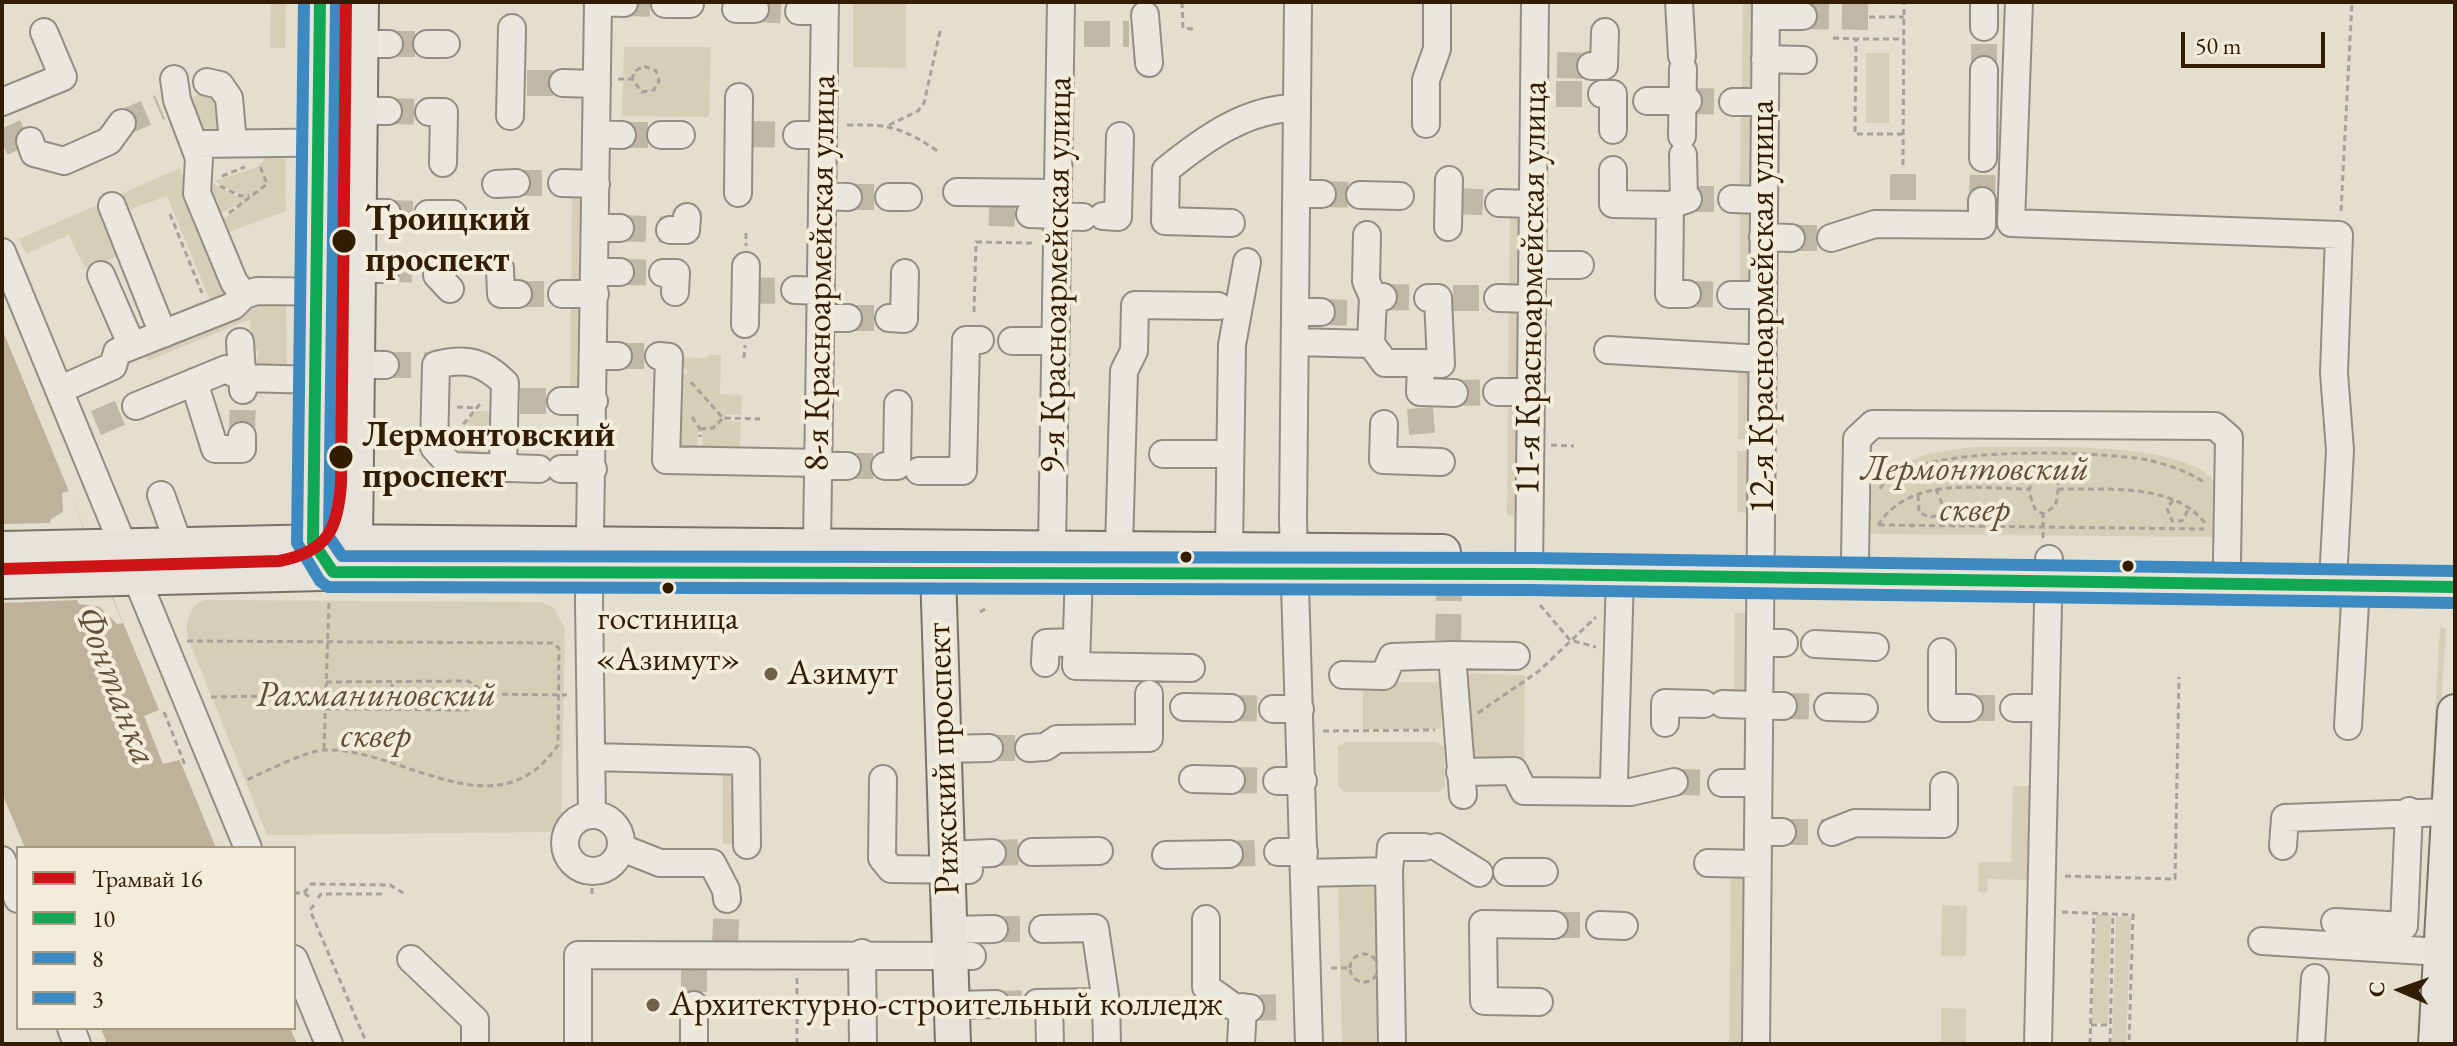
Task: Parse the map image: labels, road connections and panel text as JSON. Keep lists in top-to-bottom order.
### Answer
{
  "streets": {
    "main road": ["Рижский проспект"],
    "street": [
      "8-я Красноармейская улица",
      "9-я Красноармейская улица",
      "11-я Красноармейская улица",
      "12-я Красноармейская улица"
    ]
  },
  "water": ["Фонтанка"],
  "parks": ["Лермонтовский сквер", "Рахманиновский сквер"],
  "places": [
    "Троицкий проспект",
    "Лермонтовский проспект",
    "гостиница «Азимут»",
    "Азимут",
    "Архитектурно-строительный колледж"
  ],
  "lines": [
    "tram line 16",
    "transit line 10",
    "transit line 8",
    "transit line 3"
  ],
  "legend": [
    "Трамвай 16",
    "10",
    "8",
    "3"
  ],
  "scale_bar": "50 m",
  "north": "left"
}
